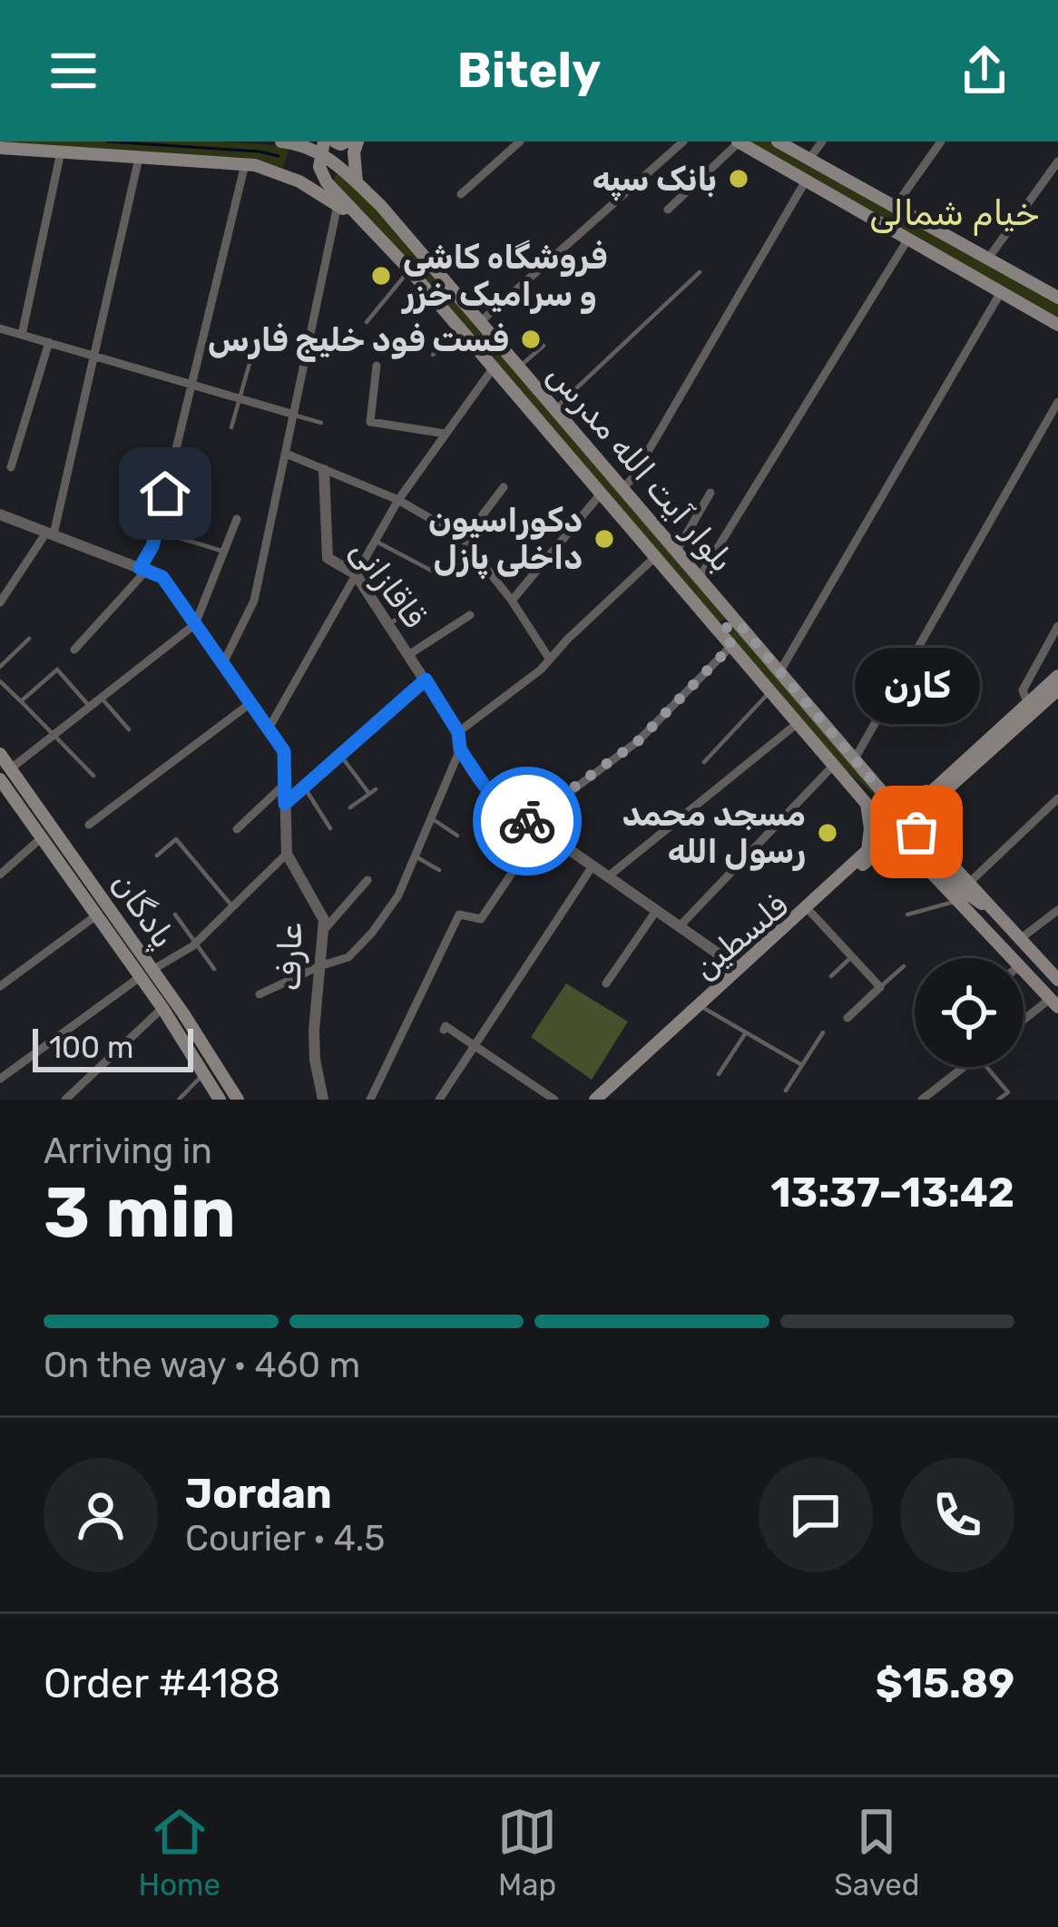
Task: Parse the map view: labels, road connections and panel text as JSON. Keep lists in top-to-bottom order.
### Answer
{
  "streets": {
    "main road": ["بلوار آیت الله مدرس", "پادگان", "فلسطین"],
    "street": ["قاقازانی", "عارف"]
  },
  "crossings": [
    ["بلوار آیت الله مدرس", "فلسطین"]
  ],
  "districts": ["خیام شمالی"],
  "places": [
    "بانک سپه",
    "فروشگاه کاشی و سرامیک خزر",
    "فست فود خلیج فارس",
    "دکوراسیون داخلی پازل",
    "کارن",
    "مسجد محمد رسول الله"
  ],
  "scale_bar": "100 m",
  "page": {
    "header": "Bitely",
    "bubble": "کارن",
    "scale": "100 m",
    "heading": ["3 min", "Arriving in", "13:37–13:42"],
    "panel": [
      "Jordan",
      "Courier · 4.5",
      "Order #4188",
      "$15.89"
    ],
    "bar": "On the way · 460 m",
    "tabs": ["Home", "Map", "Saved"]
  }
}
